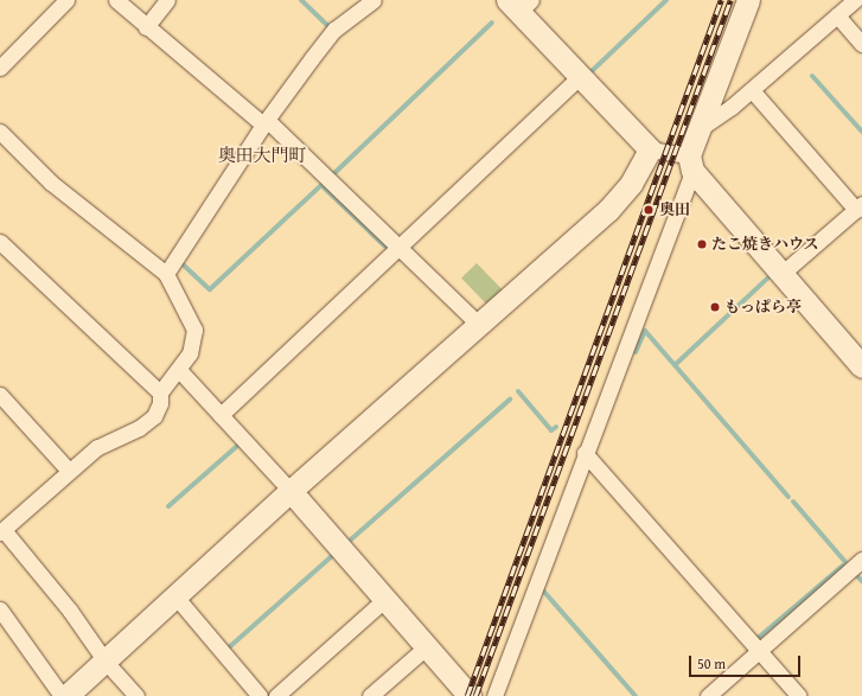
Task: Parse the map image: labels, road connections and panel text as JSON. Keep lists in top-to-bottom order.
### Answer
{
  "districts": ["奥田大門町"],
  "places": ["奥田", "たこ焼きハウス", "もっぱら亭"],
  "scale_bar": "50 m"
}
